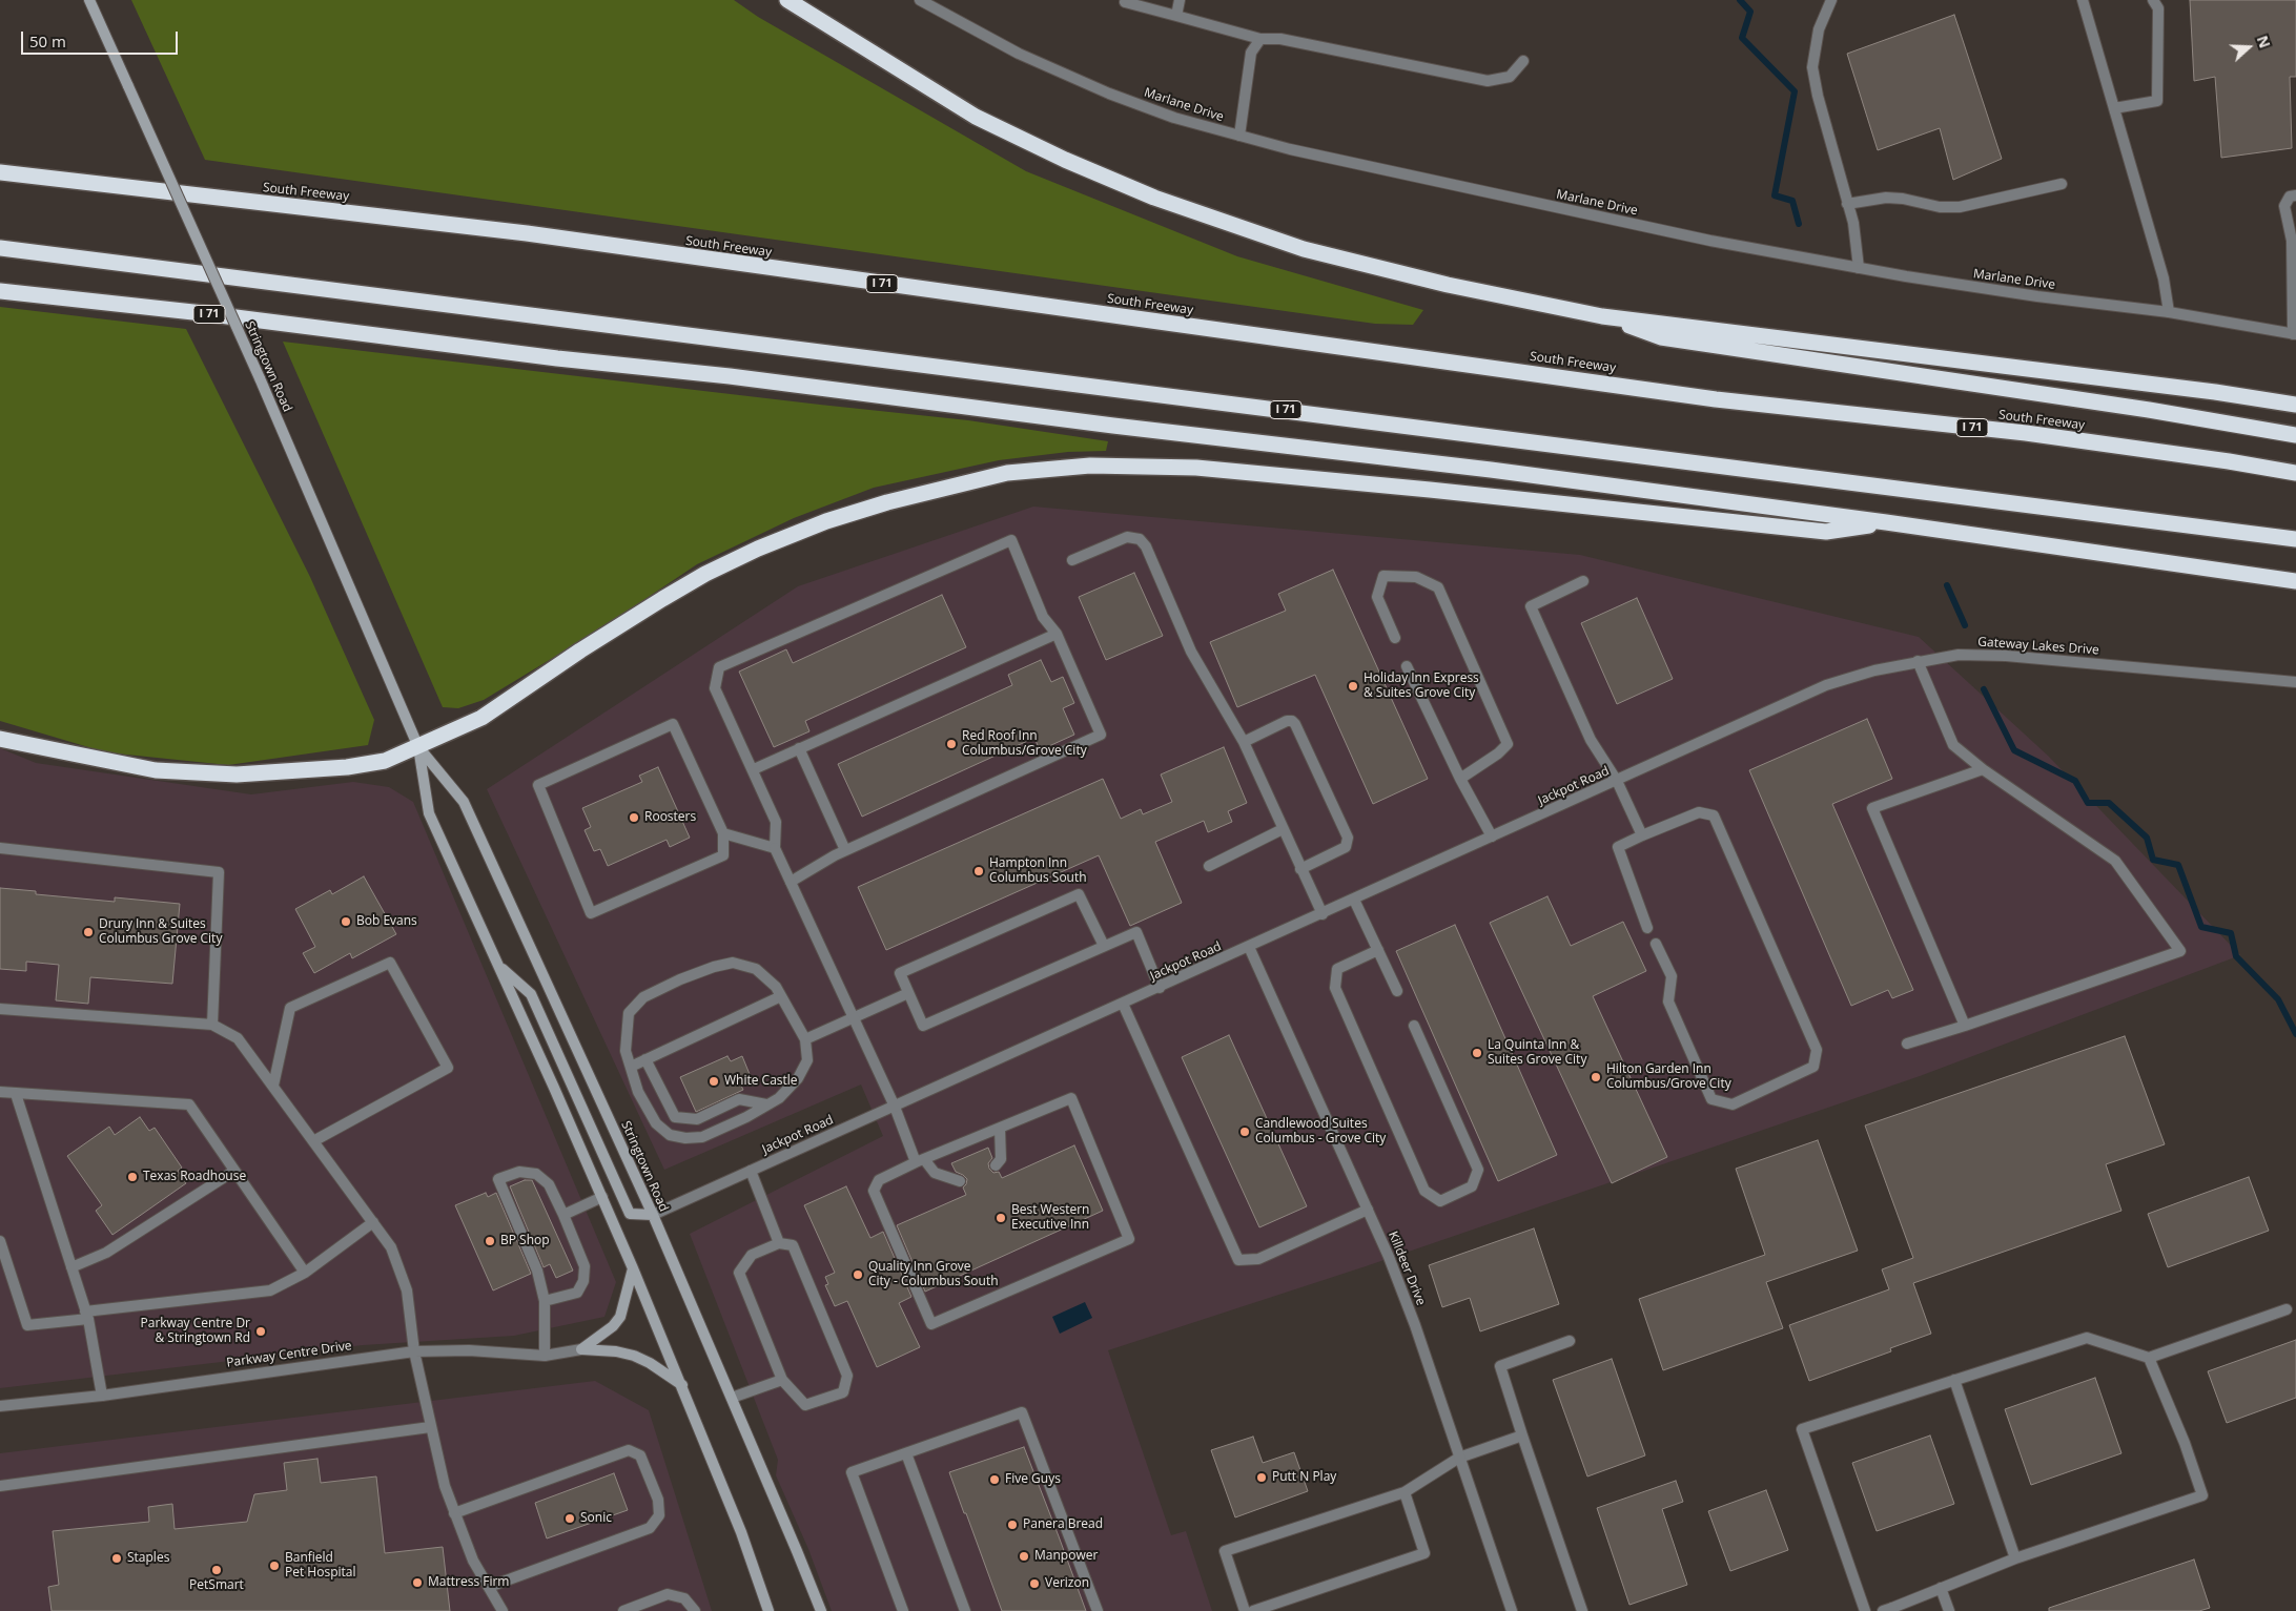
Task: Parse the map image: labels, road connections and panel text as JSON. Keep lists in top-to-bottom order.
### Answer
{
  "streets": {
    "highway": ["South Freeway", "I 71"],
    "main road": ["Stringtown Road"],
    "street": [
      "Marlane Drive",
      "Gateway Lakes Drive",
      "Jackpot Road",
      "Killdeer Drive",
      "Parkway Centre Drive"
    ]
  },
  "crossings": [
    ["Stringtown Road", "Jackpot Road"],
    ["Gateway Lakes Drive", "Jackpot Road"],
    ["Jackpot Road", "Killdeer Drive"]
  ],
  "places": [
    "Holiday Inn Express & Suites Grove City",
    "Red Roof Inn Columbus/Grove City",
    "Roosters",
    "Hampton Inn Columbus South",
    "Bob Evans",
    "Drury Inn & Suites Columbus Grove City",
    "La Quinta Inn & Suites Grove City",
    "Hilton Garden Inn Columbus/Grove City",
    "White Castle",
    "Candlewood Suites Columbus - Grove City",
    "Texas Roadhouse",
    "Best Western Executive Inn",
    "BP Shop",
    "Quality Inn Grove City - Columbus South",
    "Parkway Centre Dr & Stringtown Rd",
    "Putt N Play",
    "Five Guys",
    "Sonic",
    "Panera Bread",
    "Manpower",
    "Staples",
    "Banfield Pet Hospital",
    "PetSmart",
    "Mattress Firm",
    "Verizon"
  ],
  "scale_bar": "50 m",
  "north": "right"
}
